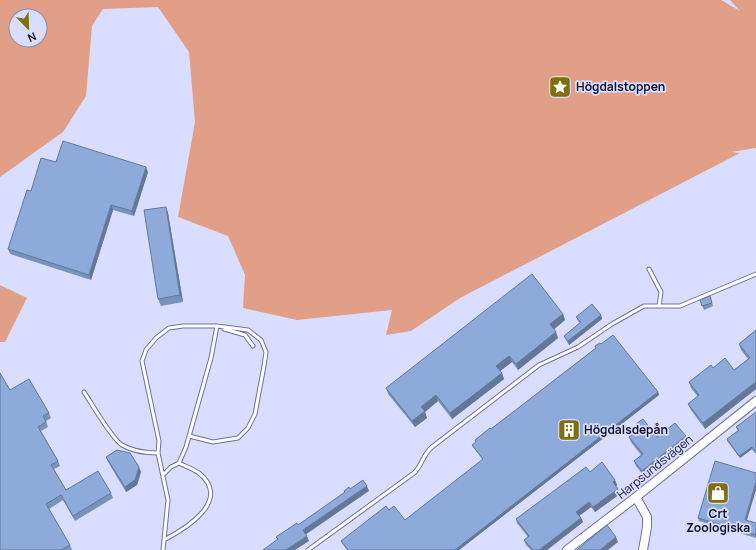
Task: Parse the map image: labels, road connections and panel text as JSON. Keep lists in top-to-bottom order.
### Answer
{
  "streets": {
    "street": ["Harpsundsvägen"]
  },
  "places": {
    "place": ["Högdalstoppen"],
    "building": ["Högdalsdepån"],
    "shop": ["Crt Zoologiska"]
  },
  "north": "bottom right"
}
